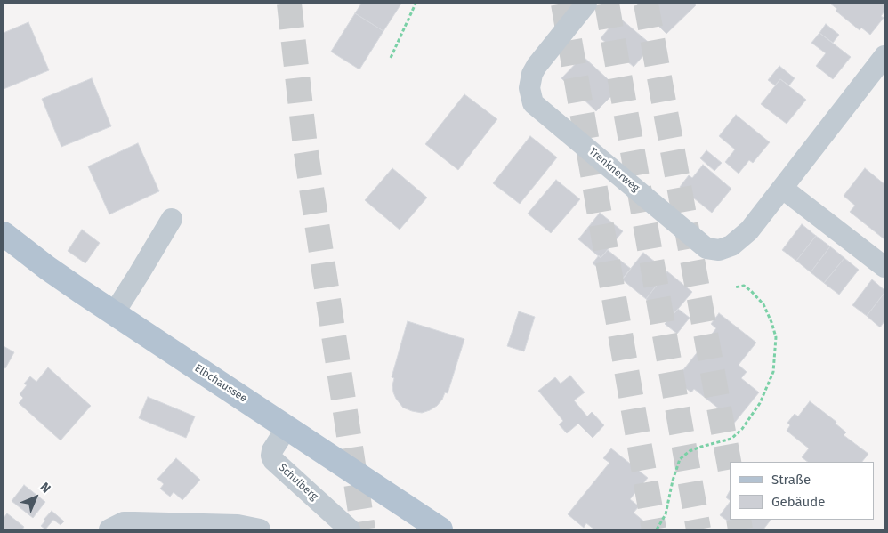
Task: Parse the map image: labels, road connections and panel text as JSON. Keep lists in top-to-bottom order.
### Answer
{
  "streets": {
    "main road": ["Elbchaussee"],
    "street": ["Trenknerweg", "Schulberg"]
  },
  "crossings": [
    ["Elbchaussee", "Schulberg"]
  ],
  "legend": ["Straße", "Gebäude"],
  "north": "top right"
}
